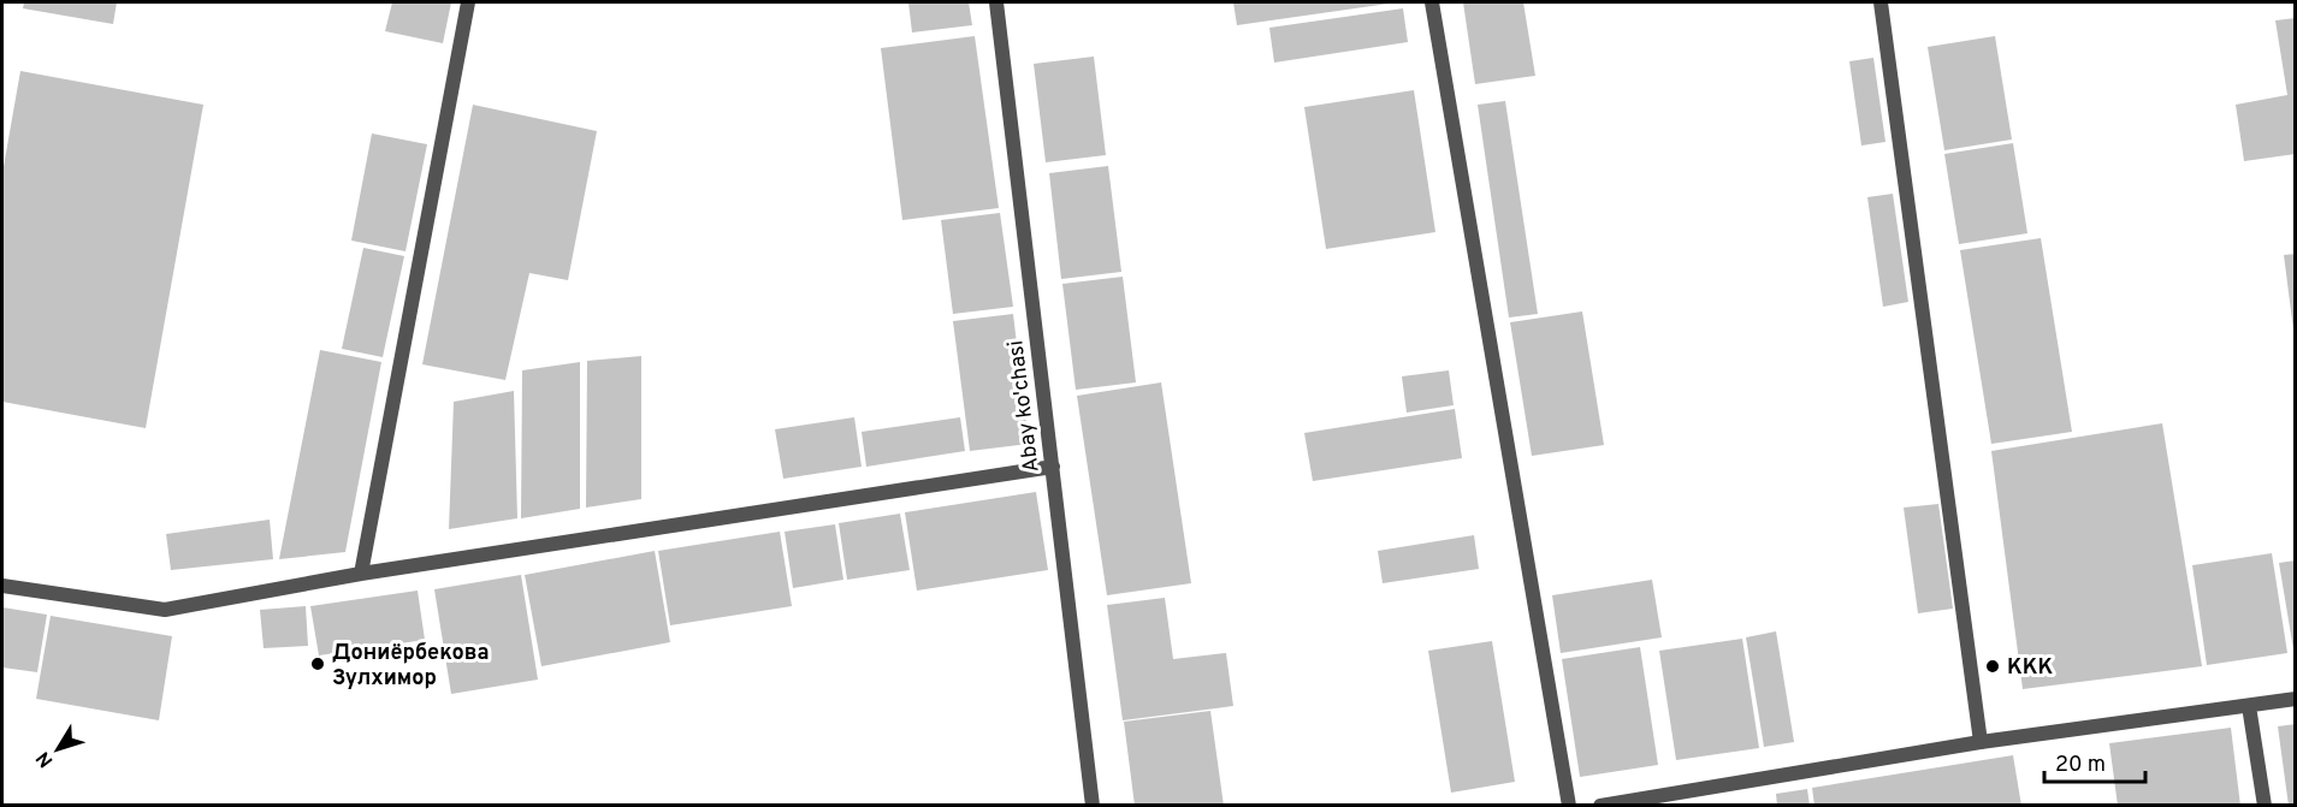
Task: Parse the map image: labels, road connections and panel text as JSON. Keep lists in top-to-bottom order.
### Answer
{
  "streets": {
    "street": ["Abay ko'chasi"]
  },
  "places": ["Дониёрбекова Зулхимор", "ККК"],
  "scale_bar": "20 m",
  "north": "bottom left"
}
